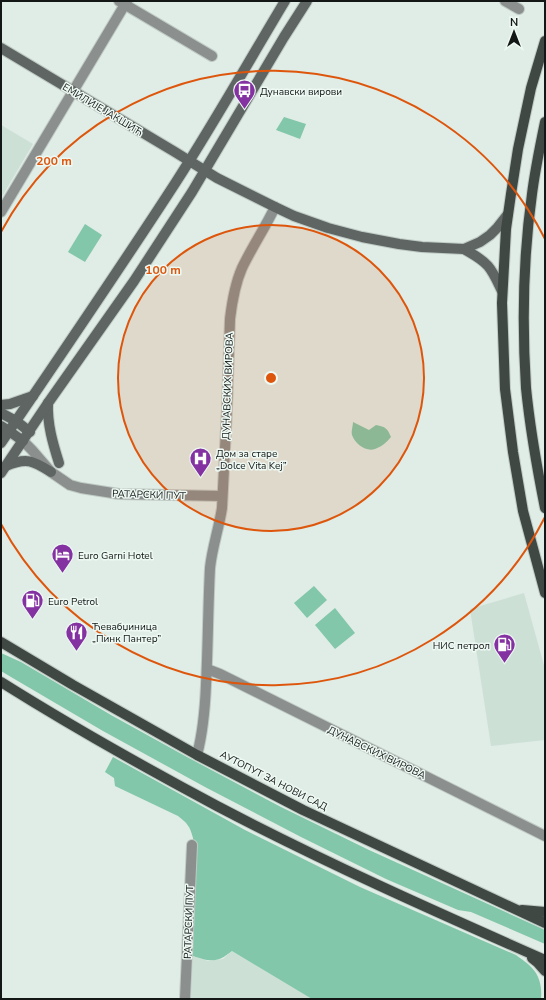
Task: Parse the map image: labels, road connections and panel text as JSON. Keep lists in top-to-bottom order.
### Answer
{
  "streets": {
    "main road": ["ЕМИЛИЈЕ ЈАКШИЋ", "АУТОПУТ ЗА НОВИ САД"],
    "street": ["ДУНАВСКИХ ВИРОВА", "РАТАРСКИ ПУТ"]
  },
  "crossings": [
    ["ДУНАВСКИХ ВИРОВА", "РАТАРСКИ ПУТ"],
    ["ДУНАВСКИХ ВИРОВА", "АУТОПУТ ЗА НОВИ САД"]
  ],
  "places": {
    "bus stop": ["Дунавски вирови"],
    "hospital": ["Дом за старе „Dolce Vita Kej”"],
    "hotel": ["Euro Garni Hotel"],
    "fuel station": ["Euro Petrol", "НИС петрол"],
    "restaurant": ["Ћевабџиница „Пинк Пантер”"]
  },
  "north": "top",
  "rings": ["200 m", "100 m"]
}
